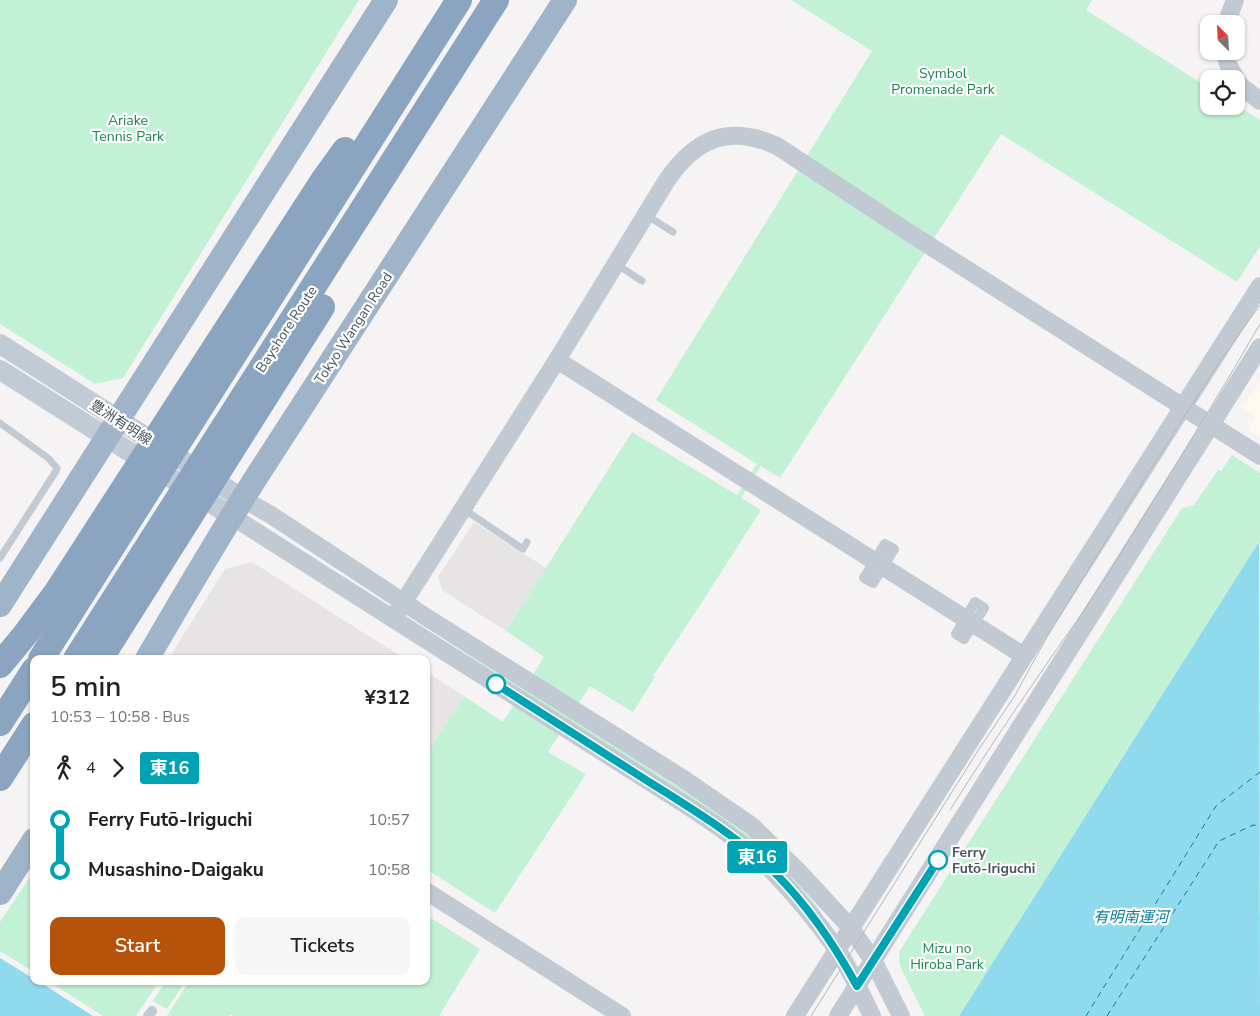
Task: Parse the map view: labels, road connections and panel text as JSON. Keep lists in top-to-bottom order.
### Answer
{
  "streets": {
    "highway": ["Tokyo Wangan Road", "Bayshore Route"],
    "main road": ["豊洲有明線"]
  },
  "crossings": [
    ["Tokyo Wangan Road", "豊洲有明線"]
  ],
  "water": ["有明南運河"],
  "parks": ["Symbol Promenade Park", "Ariake Tennis Park", "Mizu no Hiroba Park"],
  "places": ["Ferry Futō-Iriguchi"],
  "lines": ["bus line 東16"],
  "north": "top left",
  "page": {
    "on_map": "東16",
    "heading": ["5 min", "10:53 – 10:58 · Bus", "¥312"],
    "legs": ["4", "東16"],
    "list": [
      {
        "name": "Ferry Futō-Iriguchi",
        "value": "10:57"
      },
      {
        "name": "Musashino-Daigaku",
        "value": "10:58"
      }
    ],
    "buttons": ["Start", "Tickets"]
  }
}
